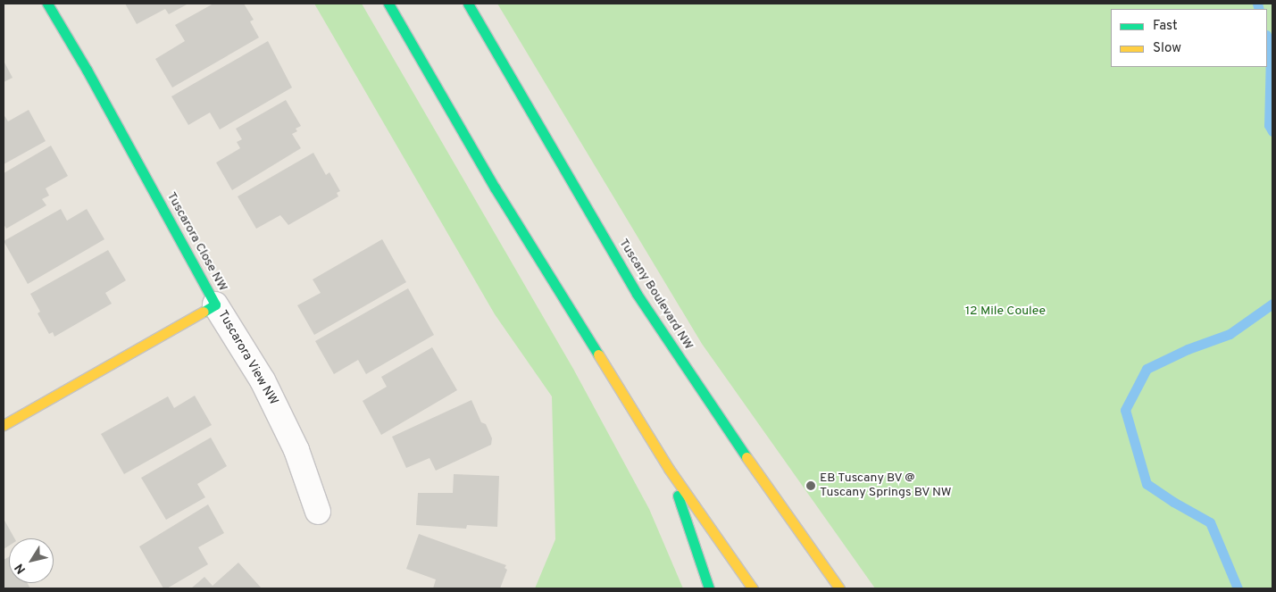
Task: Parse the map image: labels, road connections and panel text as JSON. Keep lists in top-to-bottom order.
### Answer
{
  "streets": {
    "street": ["Tuscarora Close NW", "Tuscany Boulevard NW", "Tuscarora View NW"]
  },
  "crossings": [
    ["Tuscarora Close NW", "Tuscarora View NW"]
  ],
  "parks": ["12 Mile Coulee"],
  "places": ["EB Tuscany BV @ Tuscany Springs BV NW"],
  "legend": ["Fast", "Slow"],
  "north": "bottom left"
}
